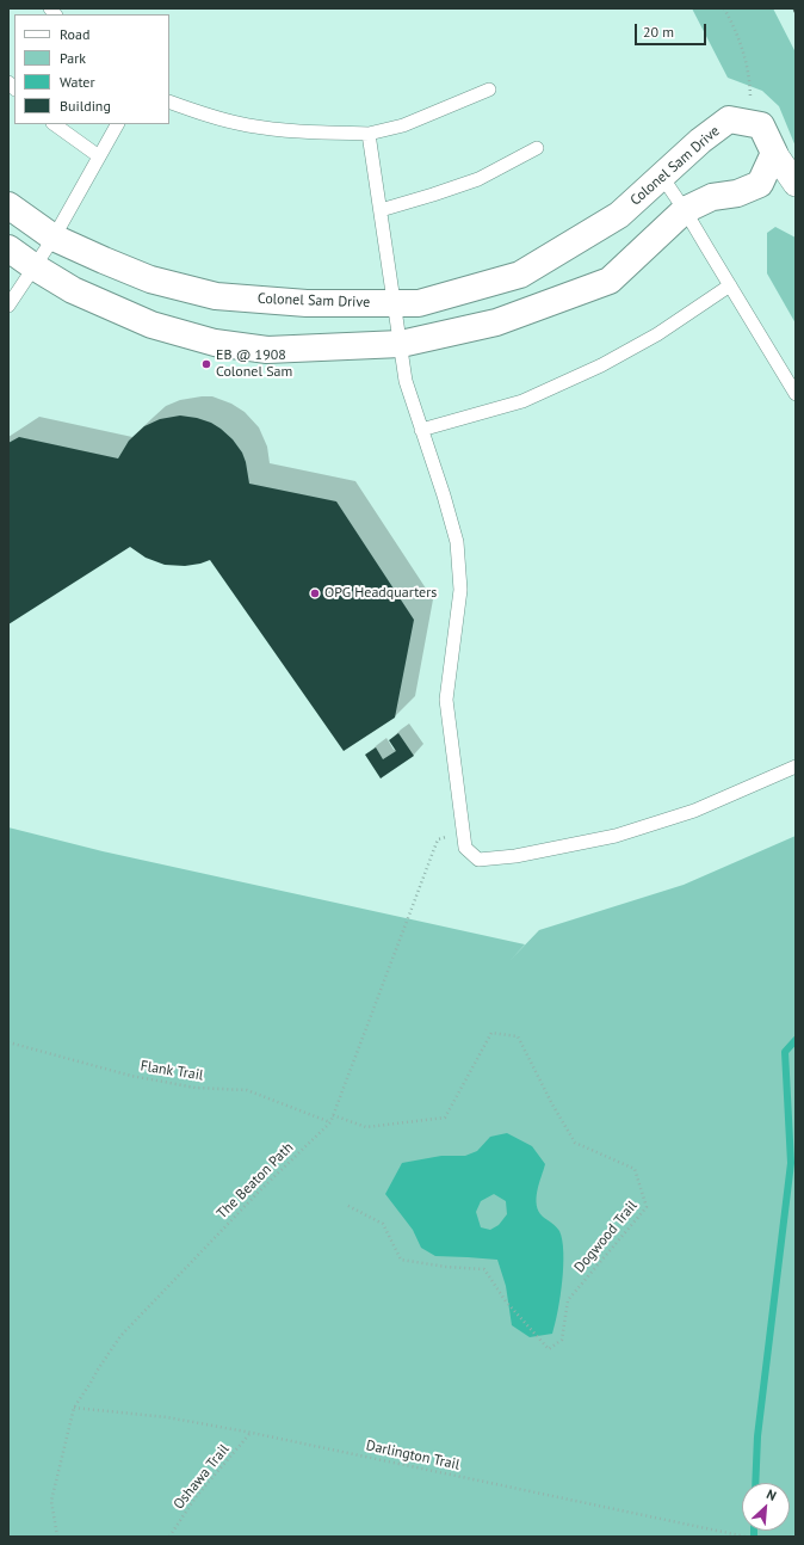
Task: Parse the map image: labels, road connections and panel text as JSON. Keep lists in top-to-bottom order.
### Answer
{
  "streets": {
    "street": ["Colonel Sam Drive"],
    "path": [
      "Flank Trail",
      "The Beaton Path",
      "Dogwood Trail",
      "Darlington Trail",
      "Oshawa Trail"
    ]
  },
  "crossings": [
    ["Flank Trail", "The Beaton Path"],
    ["The Beaton Path", "Dogwood Trail"],
    ["The Beaton Path", "Darlington Trail"],
    ["Darlington Trail", "Oshawa Trail"]
  ],
  "places": ["EB @ 1908 Colonel Sam", "OPG Headquarters"],
  "legend": [
    "Road",
    "Park",
    "Water",
    "Building"
  ],
  "scale_bar": "20 m",
  "north": "top right"
}
